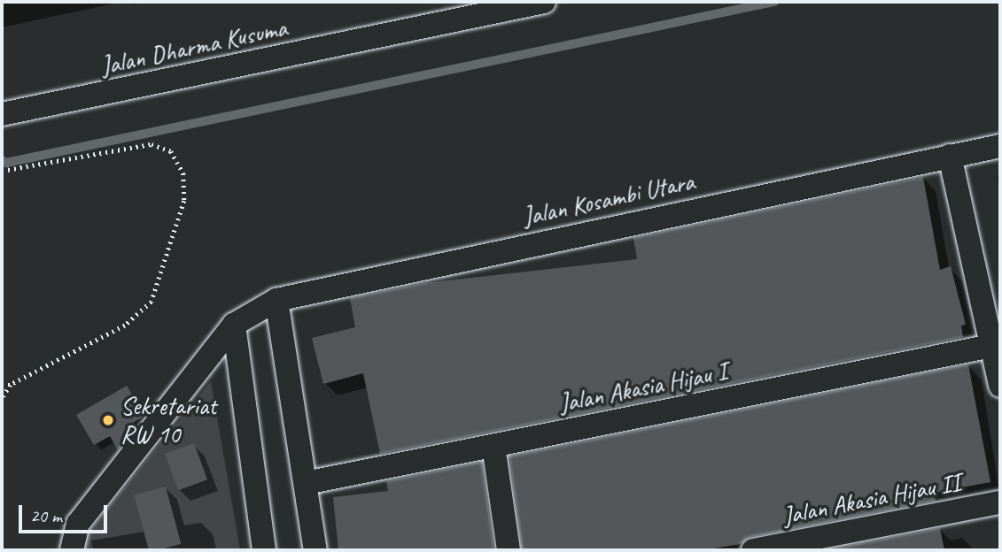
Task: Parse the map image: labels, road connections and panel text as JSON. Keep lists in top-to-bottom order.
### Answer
{
  "streets": {
    "street": [
      "Jalan Dharma Kusuma",
      "Jalan Kosambi Utara",
      "Jalan Akasia Hijau I",
      "Jalan Akasia Hijau II"
    ]
  },
  "places": ["Sekretariat RW 10"],
  "scale_bar": "20 m"
}
